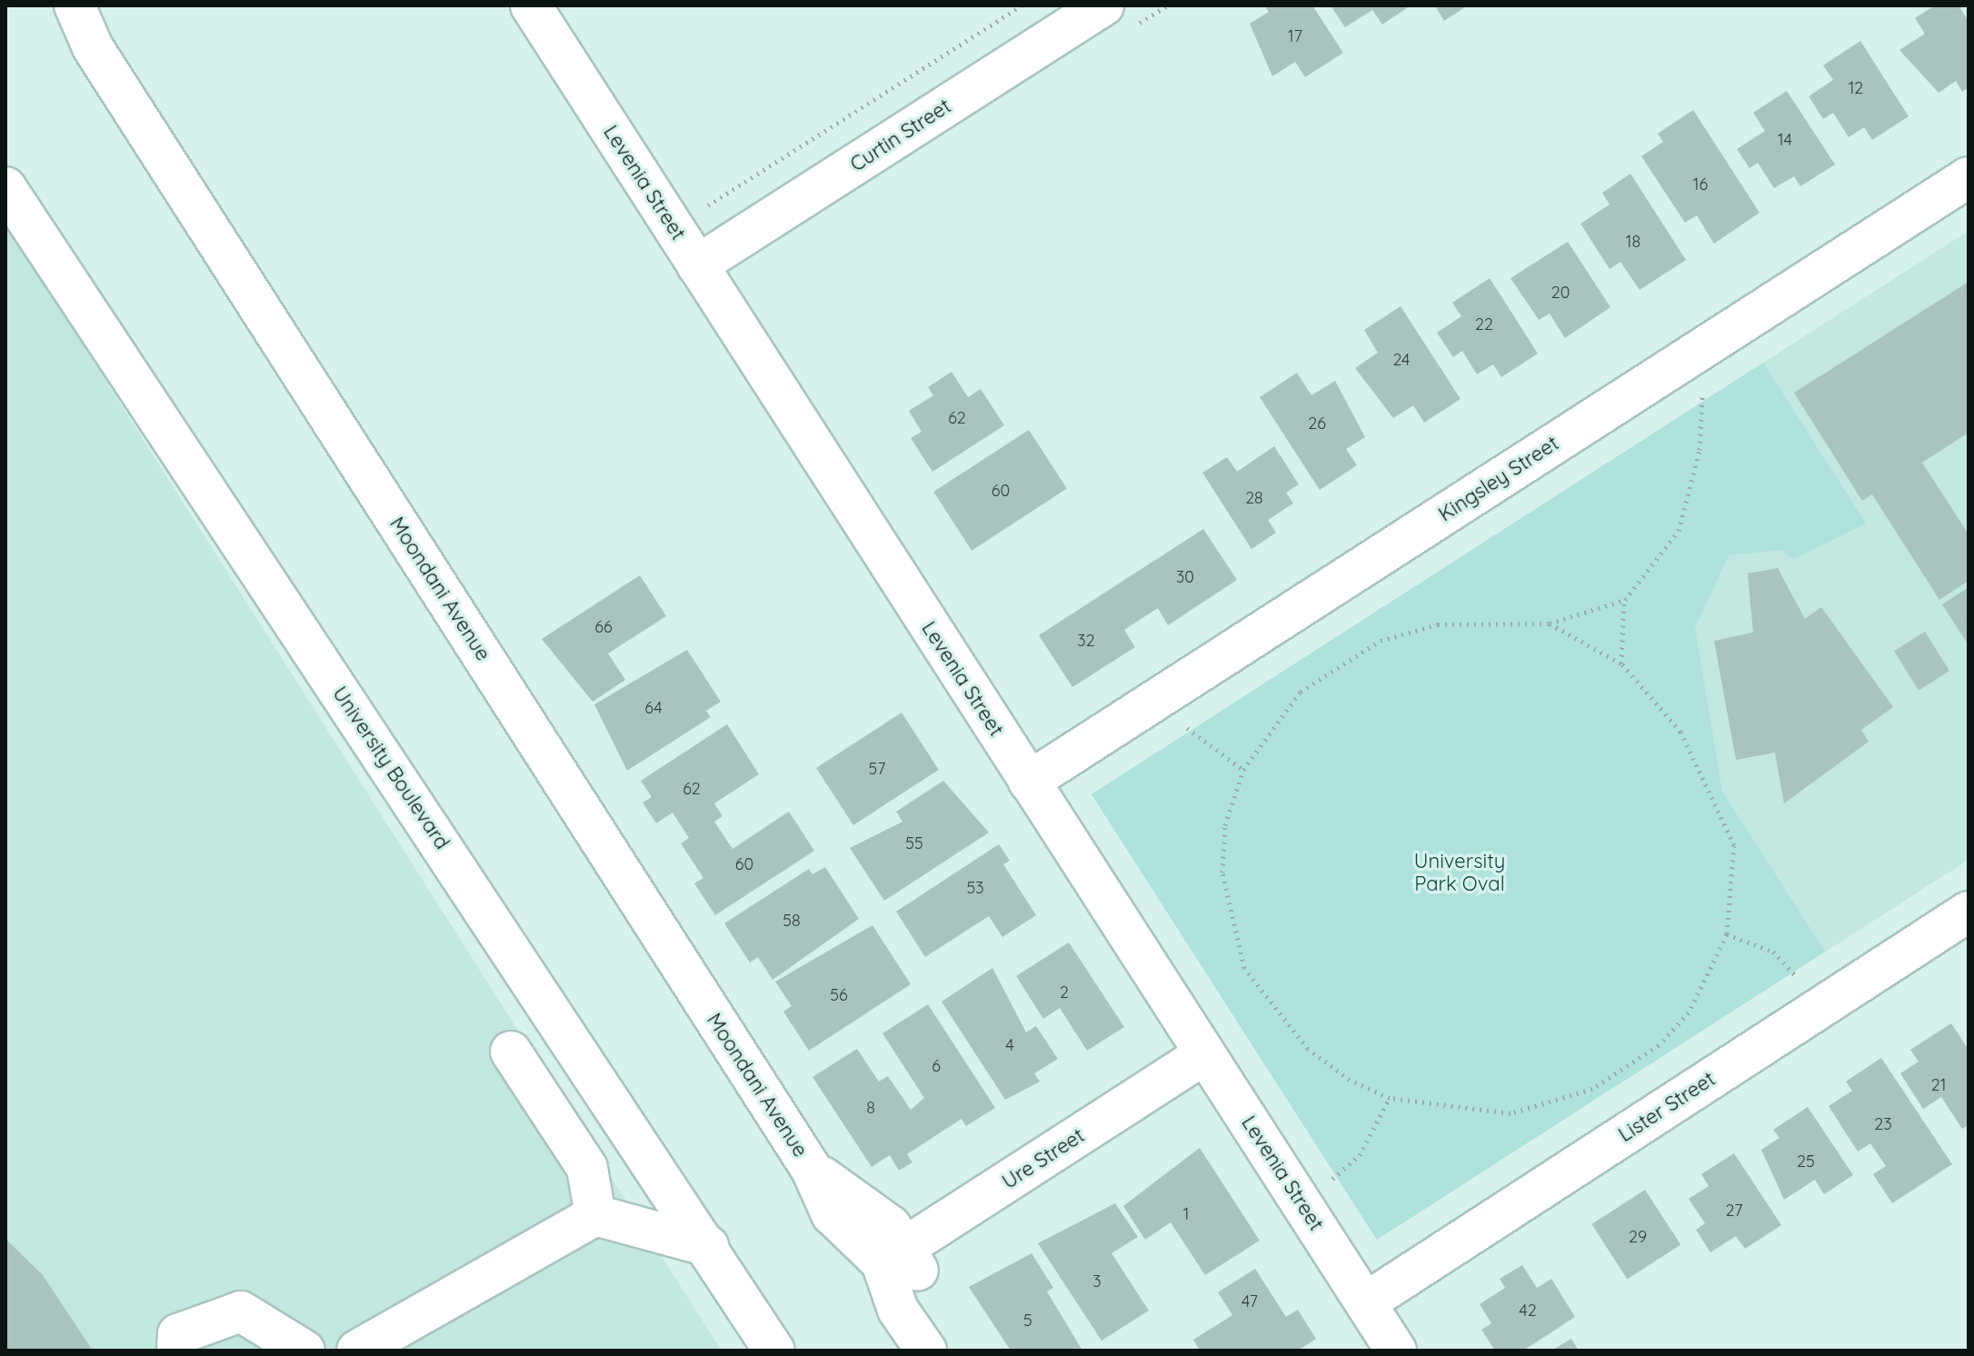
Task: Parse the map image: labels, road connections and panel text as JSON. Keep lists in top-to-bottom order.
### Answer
{
  "streets": {
    "street": [
      "Curtin Street",
      "Levenia Street",
      "Kingsley Street",
      "Moondani Avenue",
      "University Boulevard",
      "Lister Street",
      "Ure Street"
    ]
  },
  "crossings": [
    ["Curtin Street", "Levenia Street"],
    ["Levenia Street", "Kingsley Street"],
    ["Levenia Street", "Lister Street"],
    ["Levenia Street", "Ure Street"],
    ["Moondani Avenue", "Ure Street"]
  ],
  "parks": ["University Park Oval"],
  "house_numbers": [
    "17",
    "12",
    "14",
    "16",
    "18",
    "20",
    "22",
    "24",
    "62",
    "26",
    "60",
    "28",
    "30",
    "66",
    "32",
    "64",
    "57",
    "62",
    "55",
    "60",
    "53",
    "58",
    "2",
    "56",
    "4",
    "6",
    "21",
    "8",
    "23",
    "25",
    "27",
    "1",
    "29",
    "3",
    "47",
    "42",
    "5"
  ]
}
